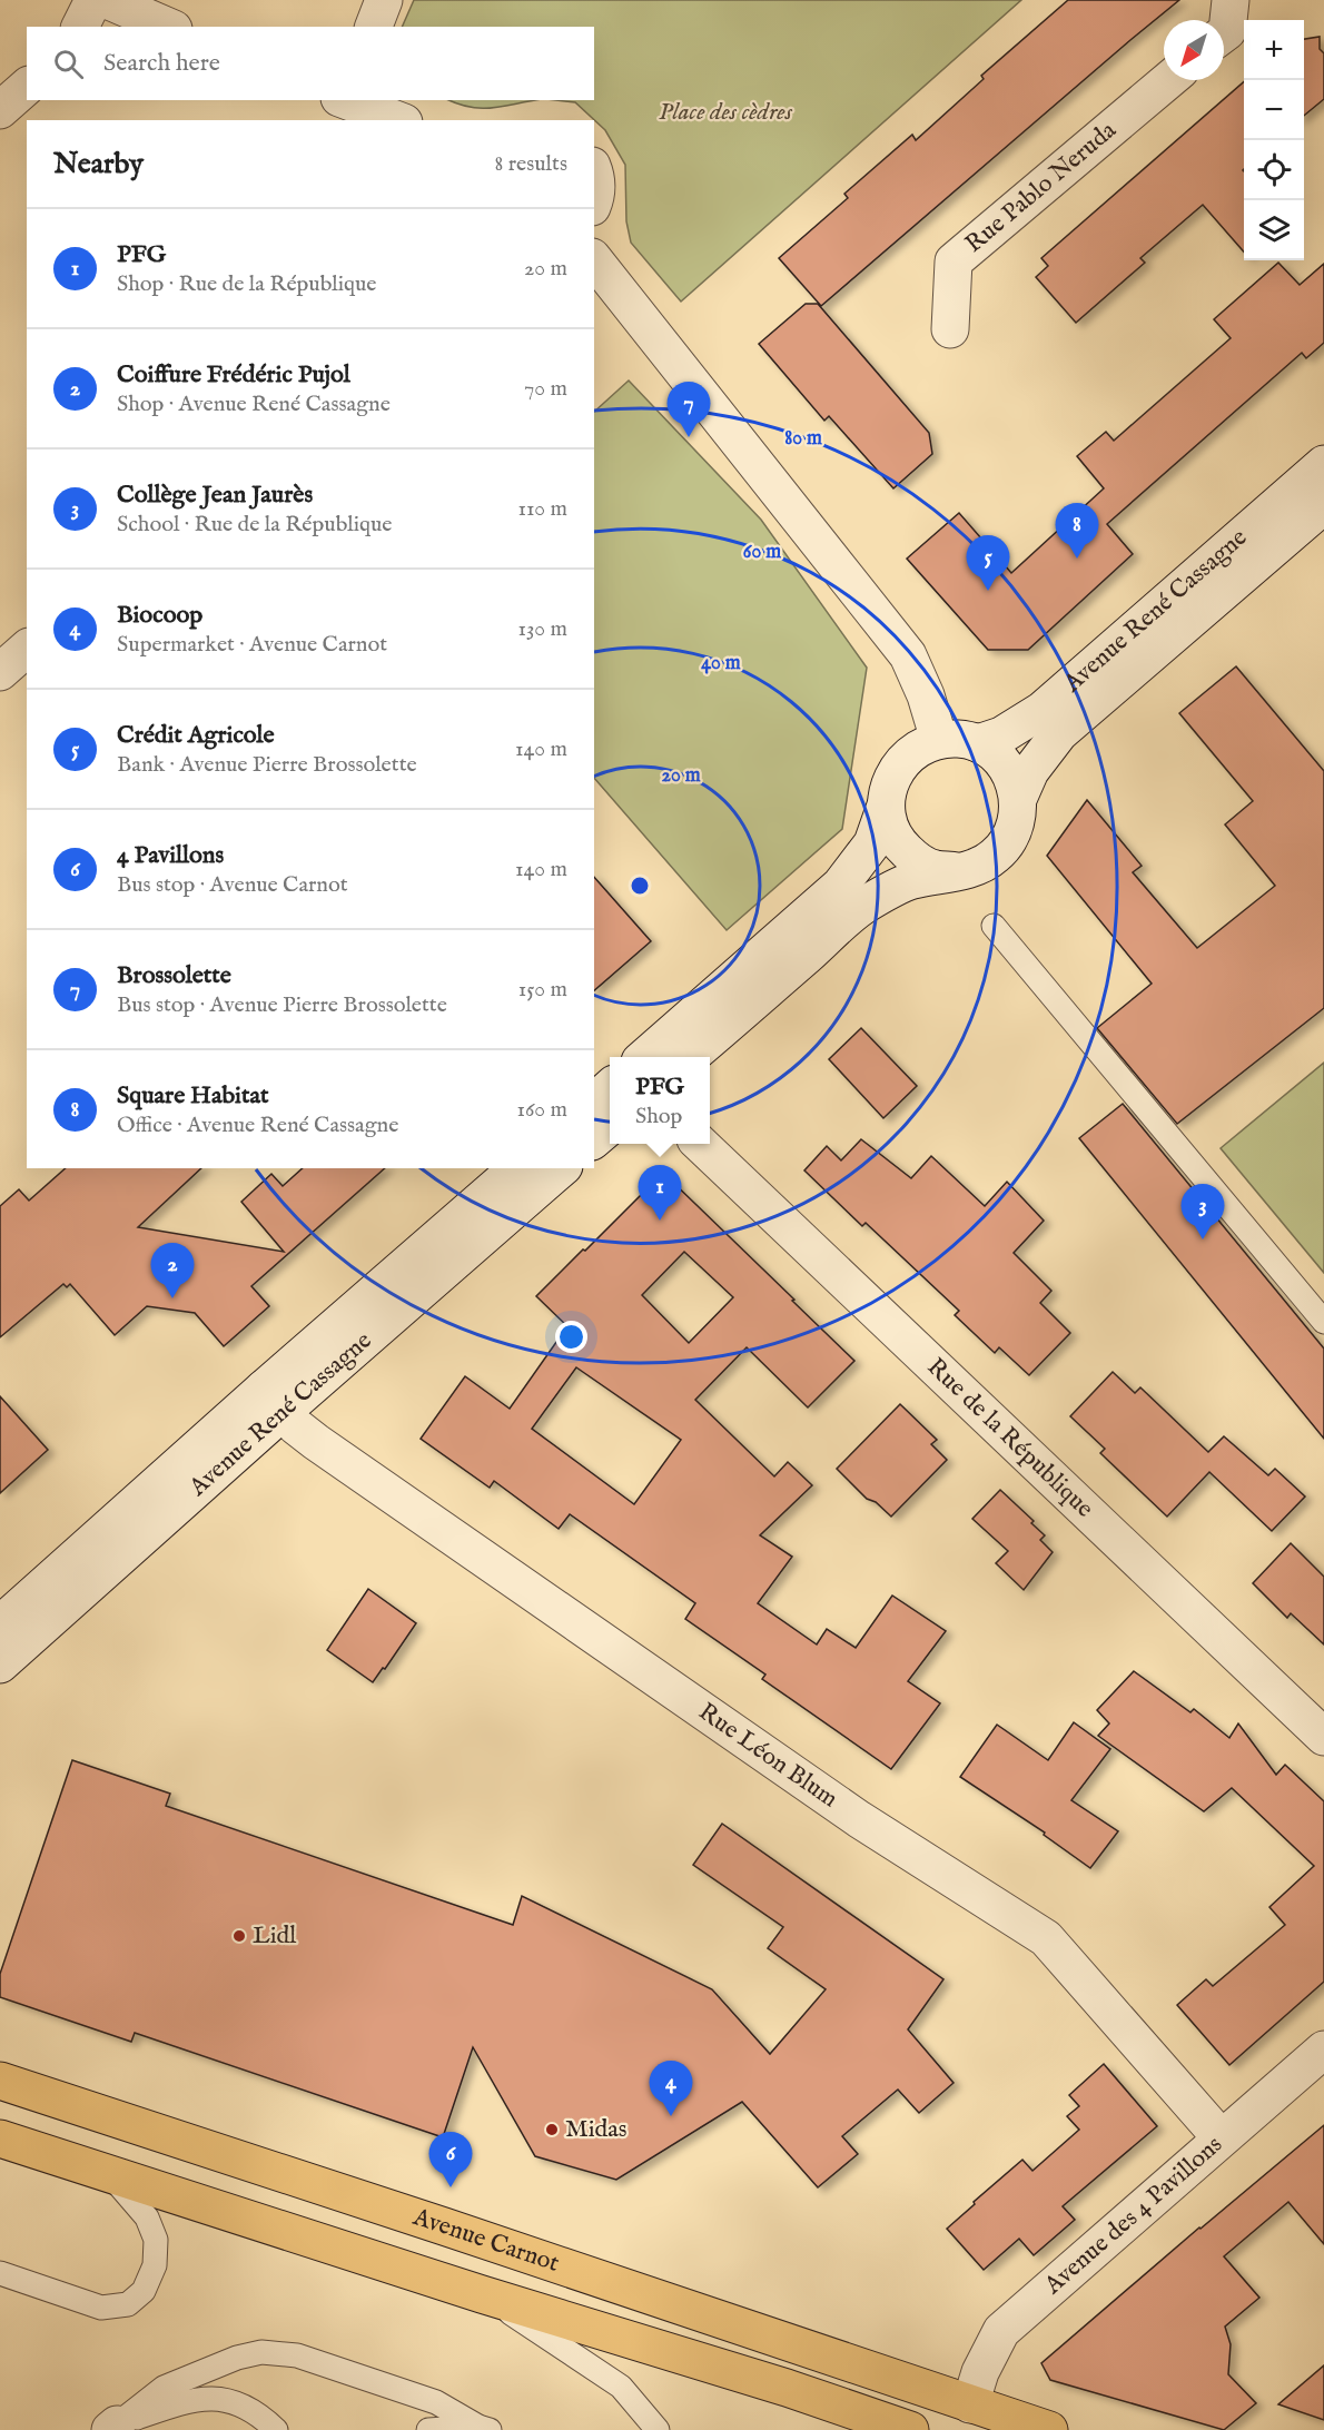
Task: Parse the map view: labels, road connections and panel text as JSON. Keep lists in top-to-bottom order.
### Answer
{
  "streets": {
    "main road": ["Avenue Carnot"],
    "street": [
      "Rue Pablo Neruda",
      "Avenue René Cassagne",
      "Rue de la République",
      "Rue Léon Blum",
      "Avenue des 4 Pavillons"
    ]
  },
  "crossings": [
    ["Avenue René Cassagne", "Rue Léon Blum"],
    ["Rue Léon Blum", "Avenue des 4 Pavillons"],
    ["Avenue des 4 Pavillons", "Avenue Carnot"]
  ],
  "parks": ["Place des cèdres"],
  "places": ["Lidl", "Midas"],
  "north": "bottom left",
  "page": {
    "map_buttons": ["+", "−"],
    "search": "Search here",
    "heading": ["Nearby", "8 results"],
    "list": [
      {
        "mark": "1",
        "name": "PFG",
        "note": "Shop · Rue de la République",
        "value": "20 m"
      },
      {
        "mark": "2",
        "name": "Coiffure Frédéric Pujol",
        "note": "Shop · Avenue René Cassagne",
        "value": "70 m"
      },
      {
        "mark": "3",
        "name": "Collège Jean Jaurès",
        "note": "School · Rue de la République",
        "value": "110 m"
      },
      {
        "mark": "4",
        "name": "Biocoop",
        "note": "Supermarket · Avenue Carnot",
        "value": "130 m"
      },
      {
        "mark": "5",
        "name": "Crédit Agricole",
        "note": "Bank · Avenue Pierre Brossolette",
        "value": "140 m"
      },
      {
        "mark": "6",
        "name": "4 Pavillons",
        "note": "Bus stop · Avenue Carnot",
        "value": "140 m"
      },
      {
        "mark": "7",
        "name": "Brossolette",
        "note": "Bus stop · Avenue Pierre Brossolette",
        "value": "150 m"
      },
      {
        "mark": "8",
        "name": "Square Habitat",
        "note": "Office · Avenue René Cassagne",
        "value": "160 m"
      }
    ],
    "pins": [
      "7",
      "8",
      "5",
      "1",
      "3",
      "2",
      "4",
      "6"
    ],
    "popup": ["PFG", "Shop"]
  },
  "rings": [
    "80 m",
    "60 m",
    "40 m",
    "20 m"
  ]
}
